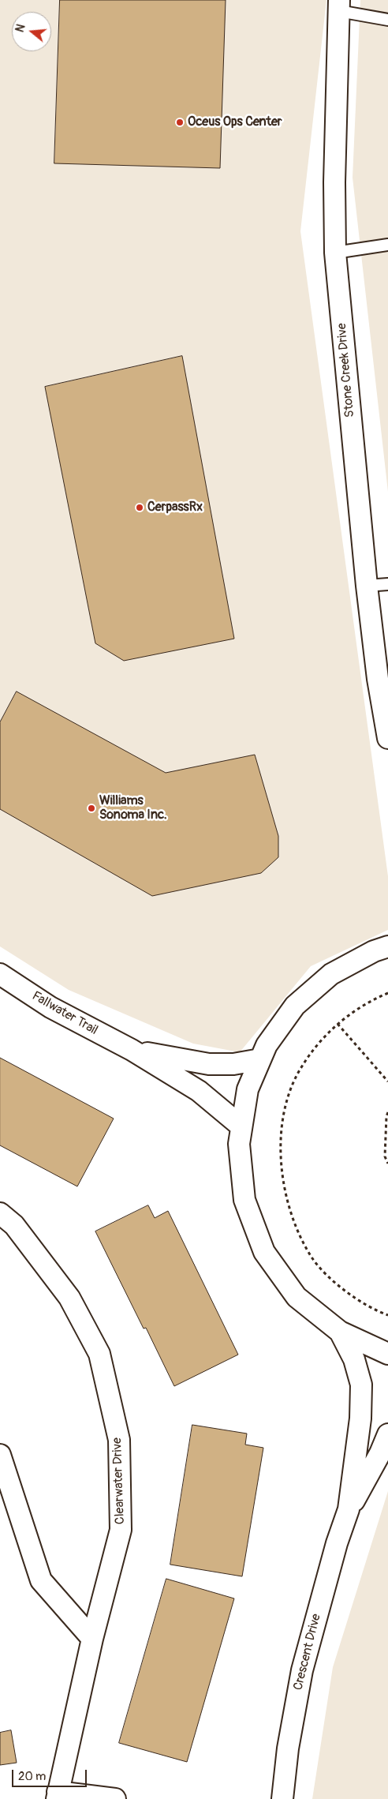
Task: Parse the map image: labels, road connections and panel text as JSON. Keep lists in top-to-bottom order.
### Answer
{
  "streets": {
    "street": [
      "Stone Creek Drive",
      "Fallwater Trail",
      "Clearwater Drive",
      "Crescent Drive"
    ]
  },
  "places": ["Oceus Ops Center", "CerpassRx", "Williams Sonoma Inc."],
  "scale_bar": "20 m",
  "north": "left"
}
